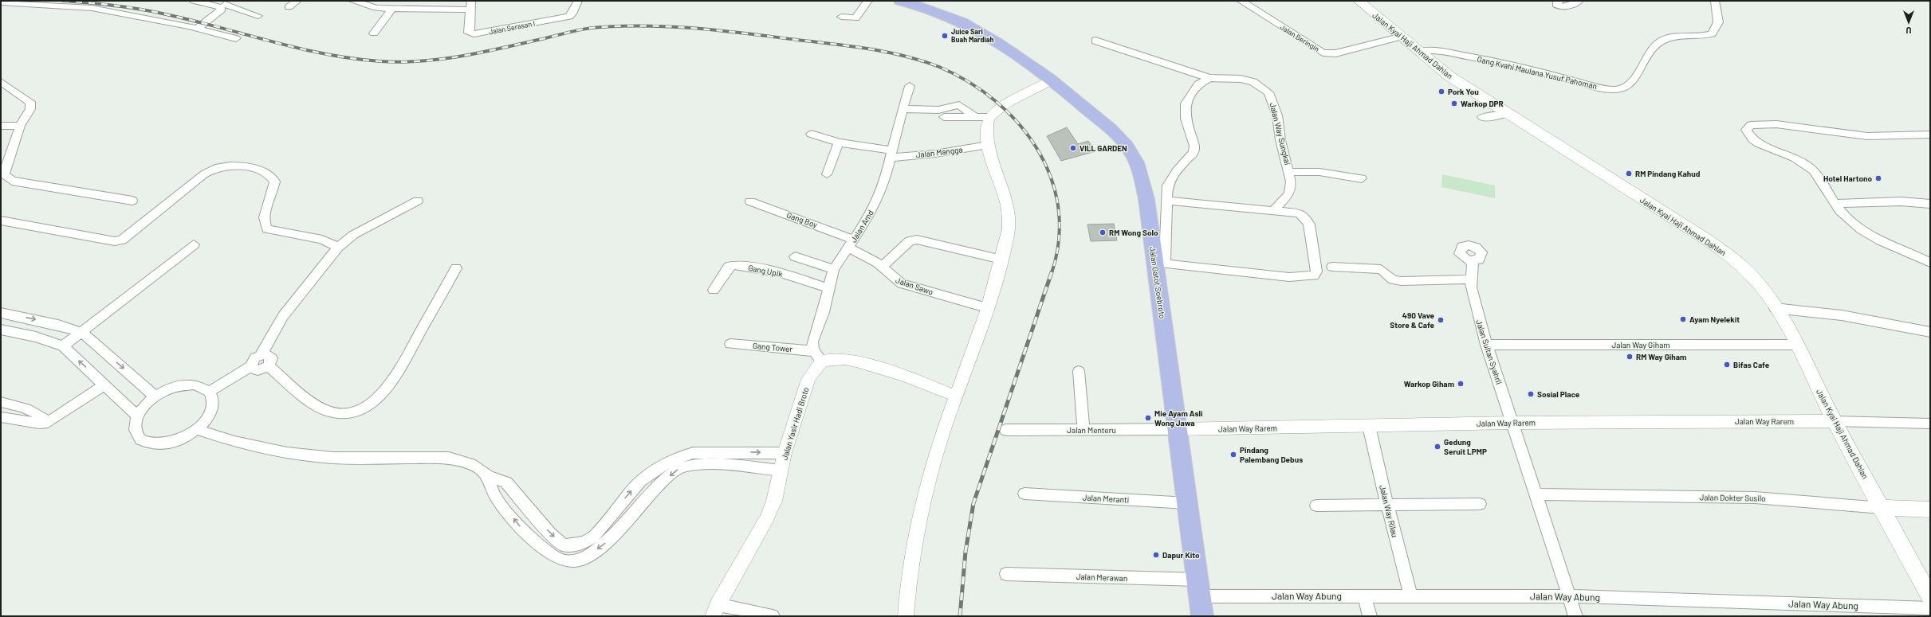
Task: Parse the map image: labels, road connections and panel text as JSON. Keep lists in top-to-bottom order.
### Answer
{
  "streets": {
    "main road": ["Jalan Kyai Haji Ahmad Dahlan", "Jalan Gatot Soebroto", "Jalan Dokter Susilo"],
    "street": [
      "Jalan Serasan I",
      "Jalan Beringin",
      "Gang Kvahi Maulana Yusuf Pahoman",
      "Jalan Way Sungkai",
      "Jalan Mangga",
      "Gang Boy",
      "Jalan Amd",
      "Gang Upik",
      "Jalan Sawo",
      "Jalan Way Giham",
      "Gang Tower",
      "Jalan Sultan Syahril",
      "Jalan Way Rarem",
      "Jalan Yasir Hadi Broto",
      "Jalan Menteru",
      "Jalan Meranti",
      "Jalan Way Rilau",
      "Jalan Merawan",
      "Jalan Way Abung"
    ]
  },
  "crossings": [
    ["Jalan Beringin", "Jalan Kyai Haji Ahmad Dahlan"],
    ["Jalan Kyai Haji Ahmad Dahlan", "Gang Kvahi Maulana Yusuf Pahoman"],
    ["Jalan Kyai Haji Ahmad Dahlan", "Jalan Way Giham"],
    ["Jalan Kyai Haji Ahmad Dahlan", "Jalan Way Rarem"],
    ["Jalan Kyai Haji Ahmad Dahlan", "Jalan Dokter Susilo"],
    ["Jalan Mangga", "Jalan Amd"],
    ["Gang Boy", "Jalan Amd"],
    ["Gang Boy", "Jalan Sawo"],
    ["Jalan Amd", "Gang Upik"],
    ["Jalan Amd", "Jalan Sawo"],
    ["Jalan Amd", "Gang Tower"],
    ["Jalan Amd", "Jalan Yasir Hadi Broto"],
    ["Jalan Gatot Soebroto", "Jalan Way Rarem"],
    ["Jalan Gatot Soebroto", "Jalan Menteru"],
    ["Jalan Gatot Soebroto", "Jalan Meranti"],
    ["Jalan Gatot Soebroto", "Jalan Merawan"],
    ["Jalan Gatot Soebroto", "Jalan Way Abung"],
    ["Jalan Way Giham", "Jalan Sultan Syahril"],
    ["Gang Tower", "Jalan Yasir Hadi Broto"],
    ["Jalan Sultan Syahril", "Jalan Way Rarem"],
    ["Jalan Sultan Syahril", "Jalan Dokter Susilo"],
    ["Jalan Sultan Syahril", "Jalan Way Abung"],
    ["Jalan Way Rarem", "Jalan Menteru"],
    ["Jalan Way Rarem", "Jalan Way Rilau"],
    ["Jalan Way Rilau", "Jalan Way Abung"]
  ],
  "places": [
    "Juice Sari Buah Mardiah",
    "Pork You",
    "Warkop DPR",
    "VILL GARDEN",
    "RM Pindang Kahud",
    "Hotel Hartono",
    "RM Wong Solo",
    "Ayam Nyelekit",
    "490 Vave Store & Cafe",
    "RM Way Giham",
    "Bifas Cafe",
    "Warkop Giham",
    "Sosial Place",
    "Mie Ayam Asli Wong Jawa",
    "Gedung Seruit LPMP",
    "Pindang Palembang Debus",
    "Dapur Kito"
  ],
  "north": "bottom"
}
